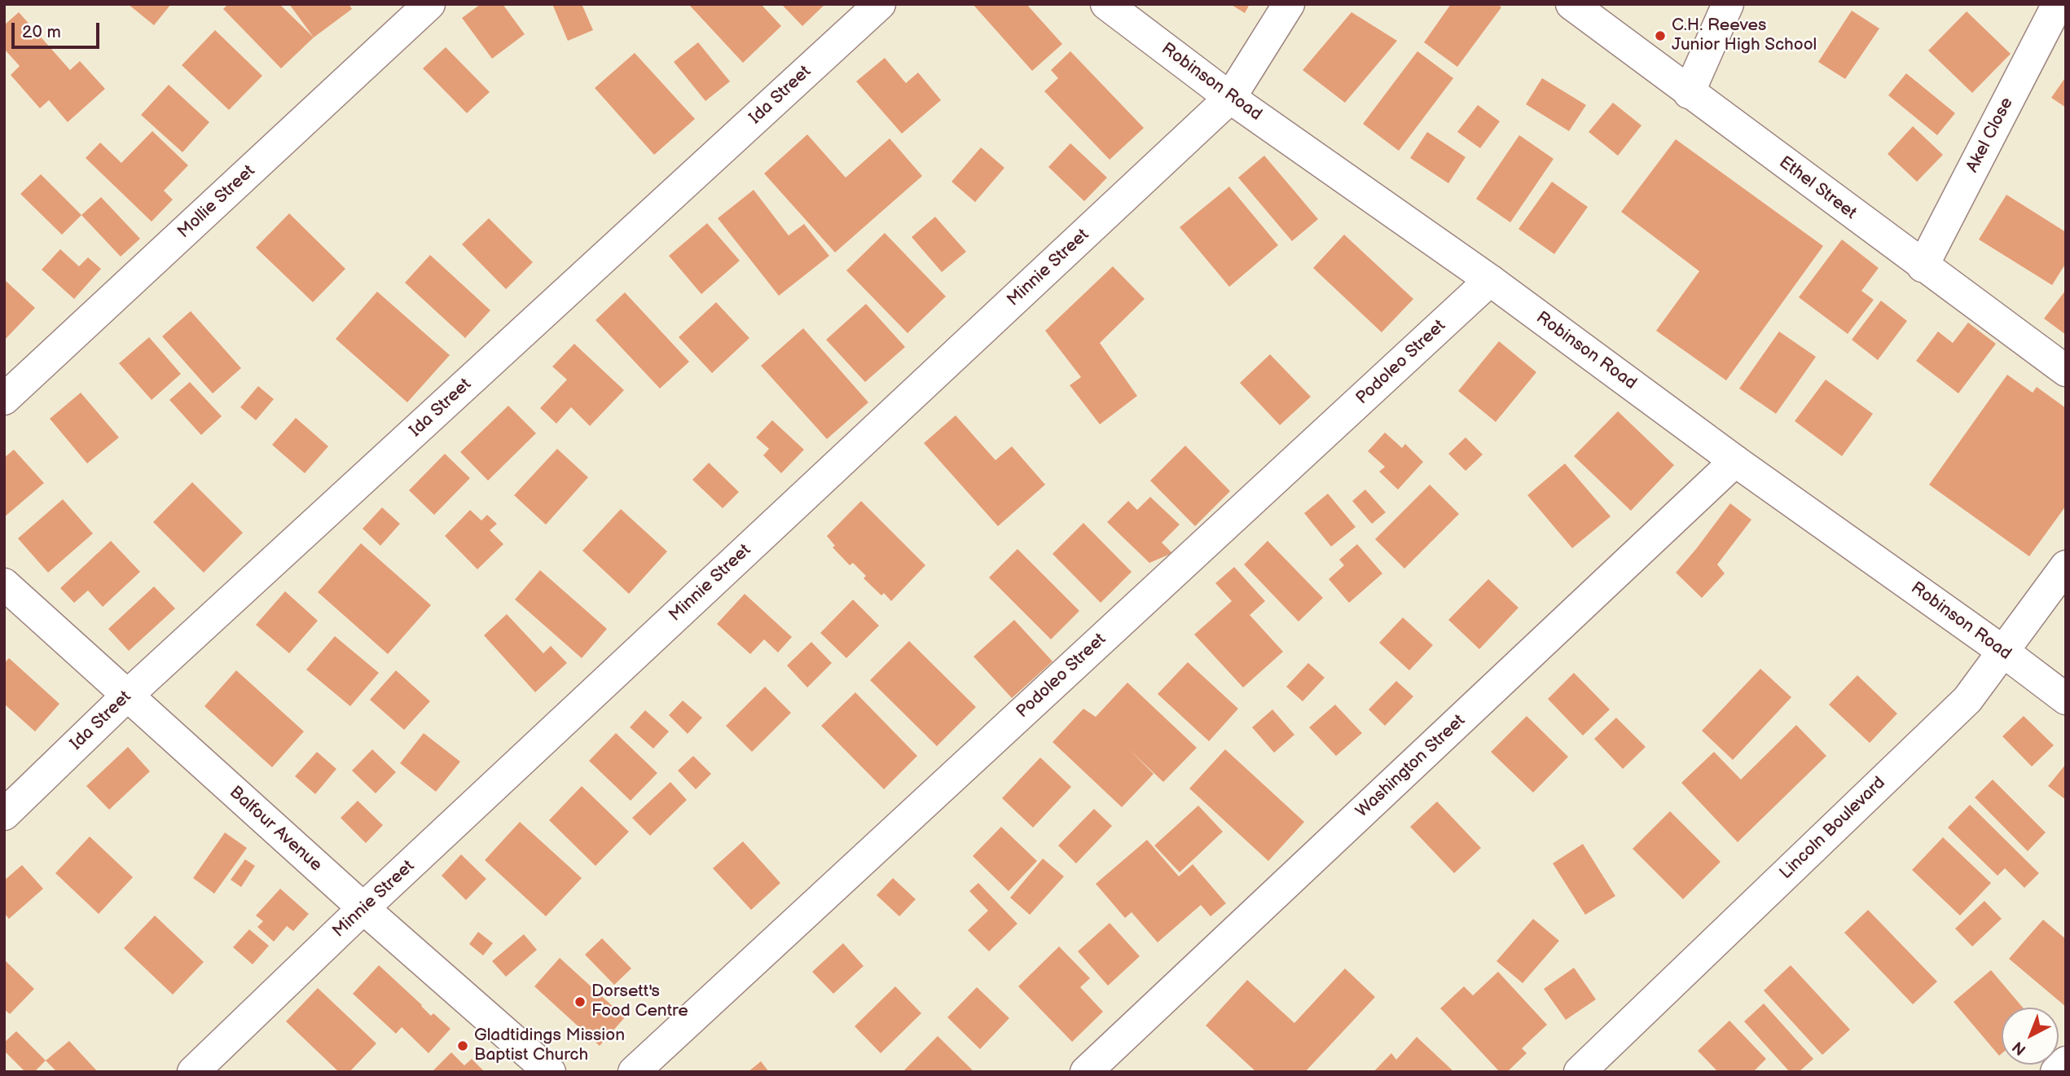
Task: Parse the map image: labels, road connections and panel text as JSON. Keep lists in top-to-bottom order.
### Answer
{
  "streets": {
    "street": [
      "Robinson Road",
      "Ida Street",
      "Akel Close",
      "Ethel Street",
      "Mollie Street",
      "Minnie Street",
      "Podoleo Street",
      "Washington Street",
      "Lincoln Boulevard",
      "Balfour Avenue"
    ]
  },
  "crossings": [
    ["Robinson Road", "Minnie Street"],
    ["Robinson Road", "Podoleo Street"],
    ["Robinson Road", "Washington Street"],
    ["Robinson Road", "Lincoln Boulevard"],
    ["Ida Street", "Balfour Avenue"],
    ["Akel Close", "Ethel Street"],
    ["Minnie Street", "Balfour Avenue"]
  ],
  "places": ["C.H. Reeves Junior High School", "Dorsett's Food Centre", "Gladtidings Mission Baptist Church"],
  "scale_bar": "20 m",
  "north": "bottom left"
}
